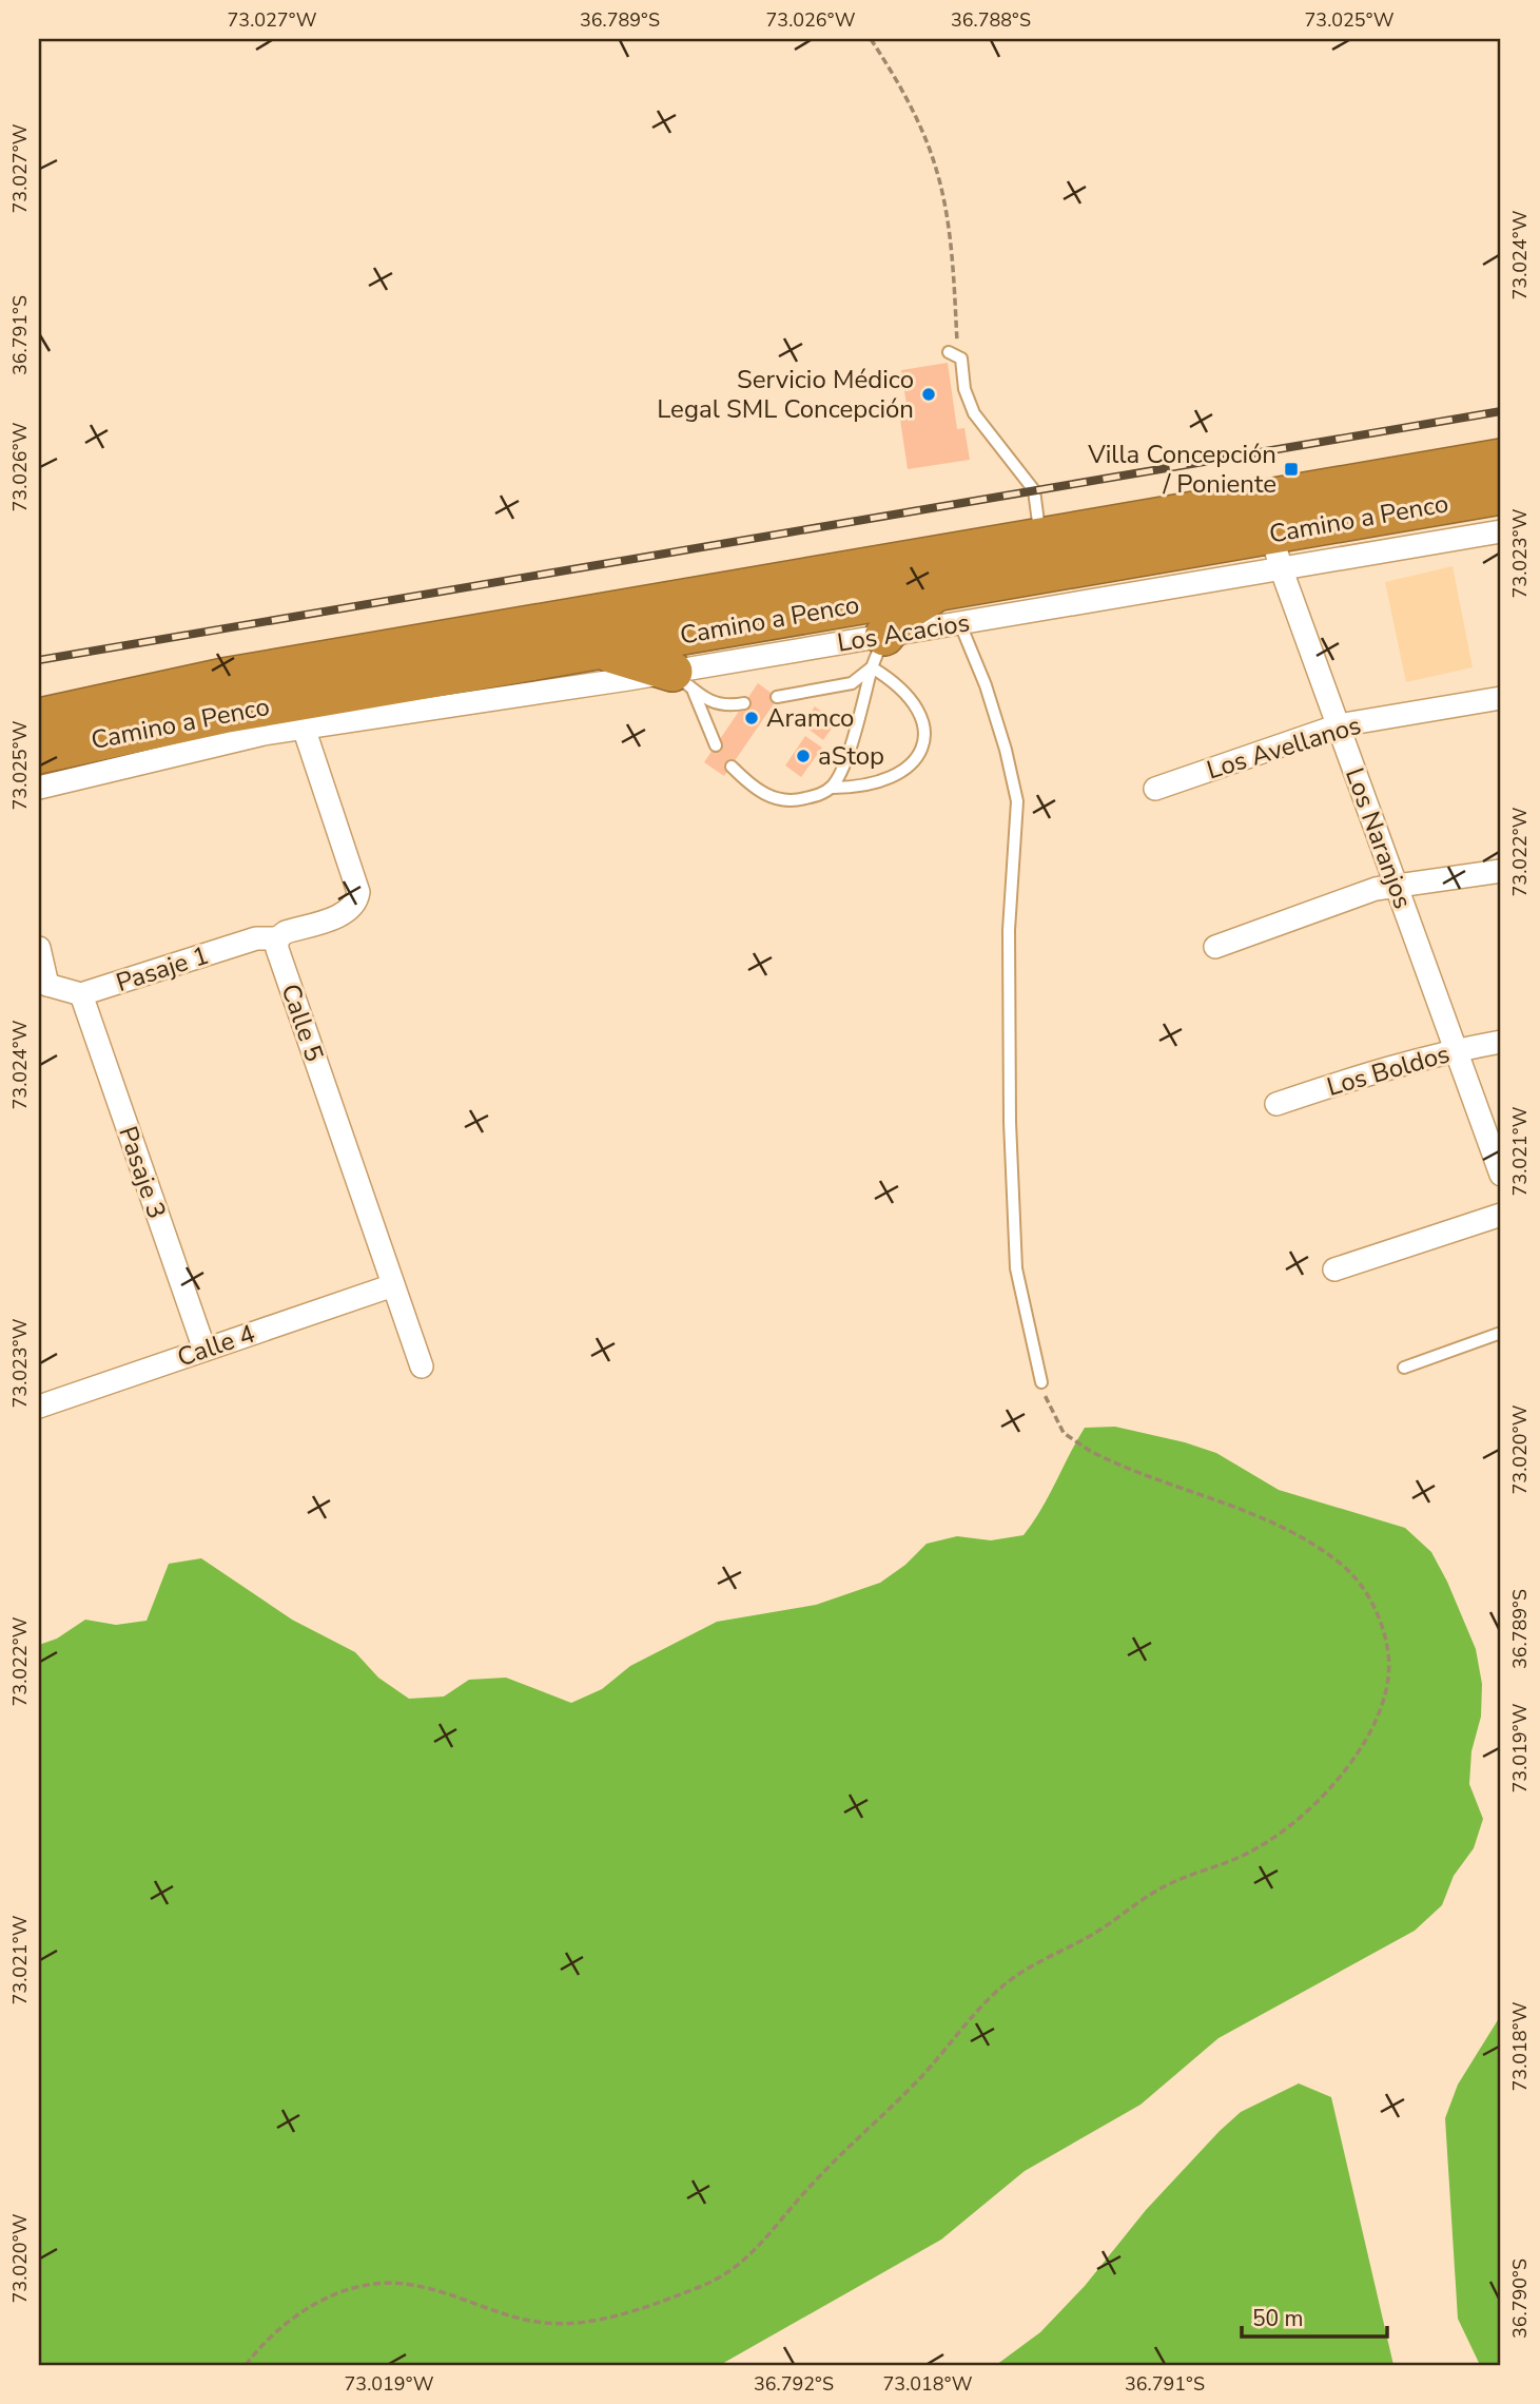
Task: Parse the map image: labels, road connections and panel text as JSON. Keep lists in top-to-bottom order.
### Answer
{
  "streets": {
    "highway": ["Camino a Penco"],
    "street": [
      "Los Acacios",
      "Los Avellanos",
      "Los Naranjos",
      "Pasaje 1",
      "Calle 5",
      "Los Boldos",
      "Pasaje 3",
      "Calle 4"
    ]
  },
  "crossings": [
    ["Camino a Penco", "Los Acacios"],
    ["Camino a Penco", "Los Naranjos"],
    ["Los Acacios", "Los Naranjos"],
    ["Los Avellanos", "Los Naranjos"],
    ["Los Naranjos", "Los Boldos"],
    ["Pasaje 1", "Calle 5"],
    ["Pasaje 1", "Pasaje 3"],
    ["Calle 5", "Calle 4"],
    ["Pasaje 3", "Calle 4"]
  ],
  "places": {
    "other": ["Servicio Médico Legal SML Concepción", "Aramco", "aStop"],
    "transit": ["Villa Concepción / Poniente"]
  },
  "scale_bar": "50 m",
  "coordinates": [
    "73.027°W",
    "36.789°S",
    "73.026°W",
    "36.788°S",
    "73.025°W",
    "73.024°W",
    "36.791°S",
    "73.023°W",
    "73.022°W",
    "73.021°W",
    "73.020°W",
    "73.019°W",
    "73.018°W",
    "36.790°S",
    "36.792°S"
  ]
}
